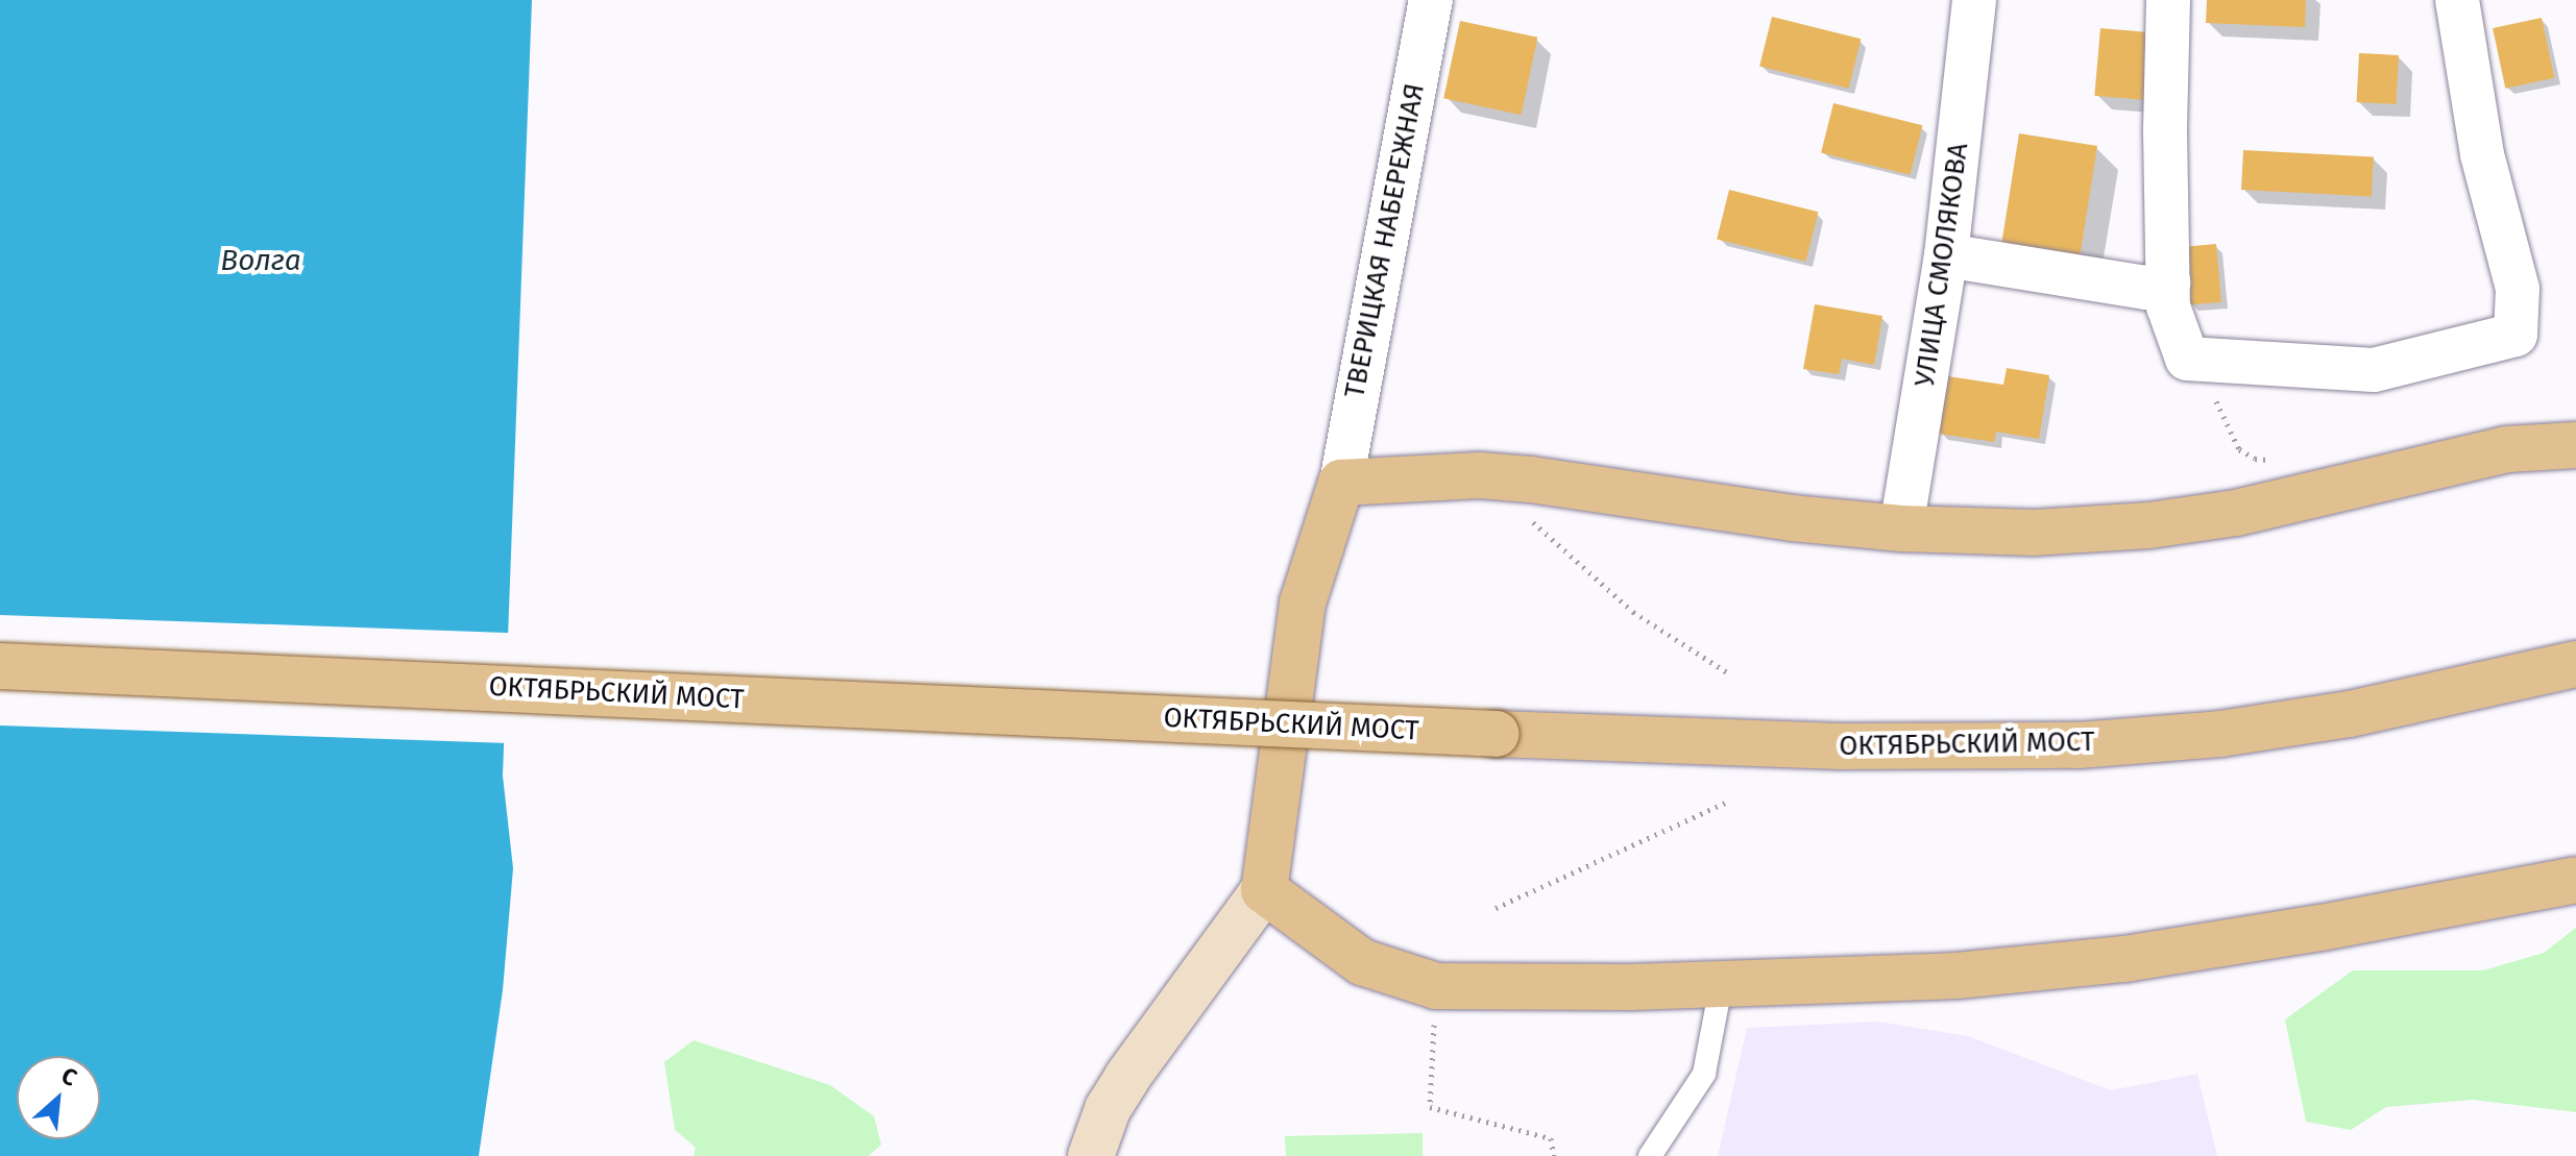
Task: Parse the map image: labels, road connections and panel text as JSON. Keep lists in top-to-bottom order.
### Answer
{
  "streets": {
    "main road": ["ОКТЯБРЬСКИЙ МОСТ"],
    "street": ["ТВЕРИЦКАЯ НАБЕРЕЖНАЯ", "УЛИЦА СМОЛЯКОВА"]
  },
  "water": ["Волга"],
  "north": "top right"
}
